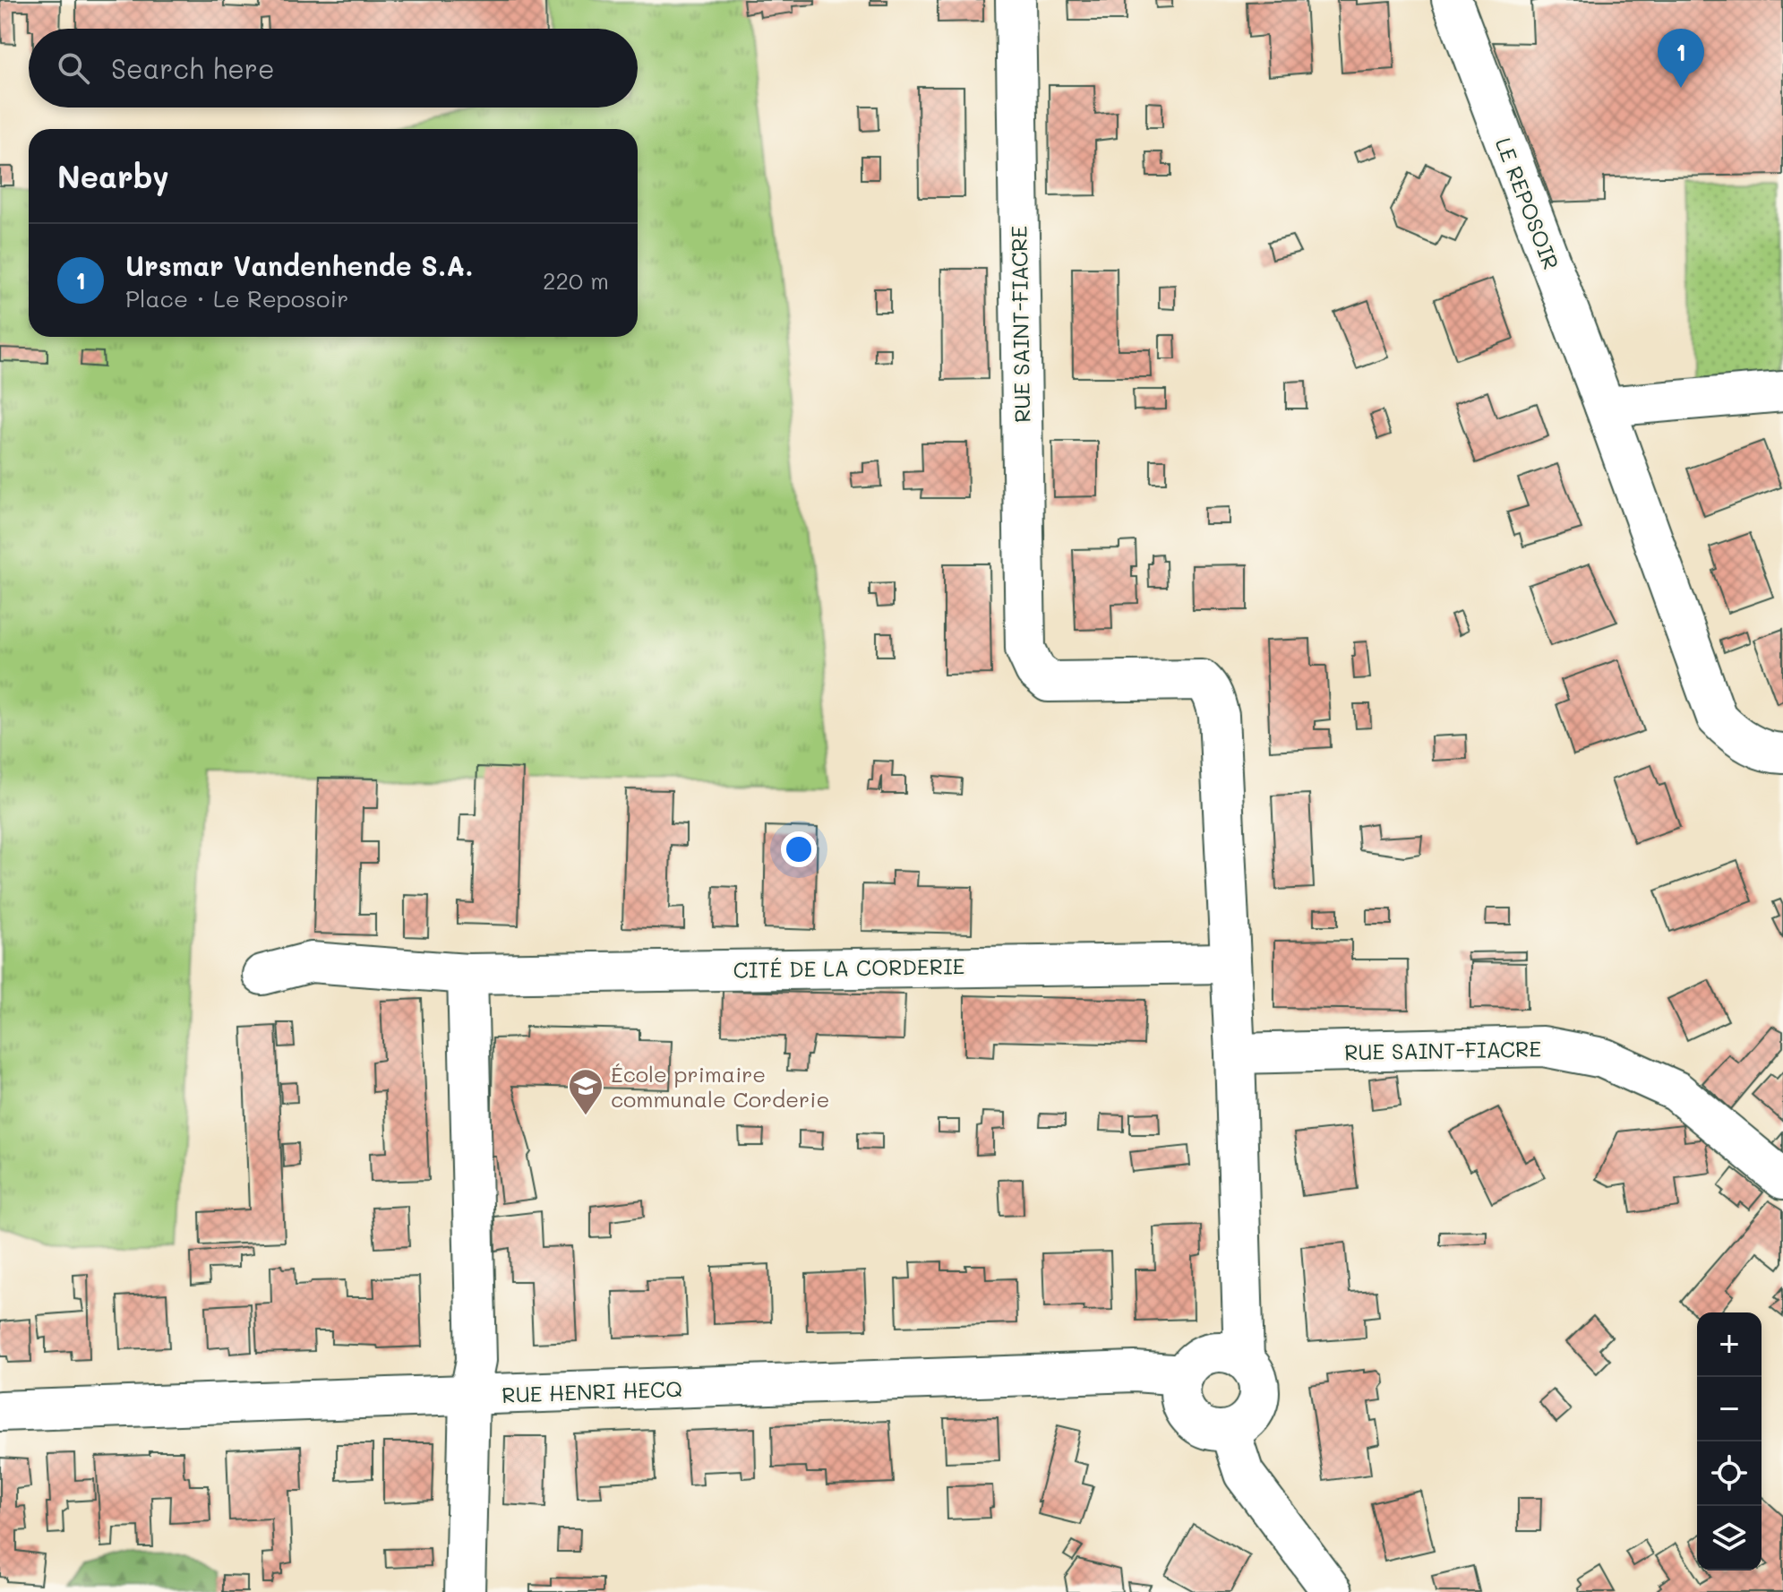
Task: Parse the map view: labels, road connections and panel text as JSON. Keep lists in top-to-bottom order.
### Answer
{
  "streets": {
    "street": [
      "LE REPOSOIR",
      "RUE SAINT-FIACRE",
      "CITÉ DE LA CORDERIE",
      "RUE HENRI HECQ"
    ]
  },
  "crossings": [
    ["RUE SAINT-FIACRE", "CITÉ DE LA CORDERIE"],
    ["RUE SAINT-FIACRE", "RUE HENRI HECQ"]
  ],
  "places": {
    "school or university": ["École primaire communale Corderie"]
  },
  "page": {
    "pins": "1",
    "search": "Search here",
    "heading": "Nearby",
    "list": [
      {
        "mark": "1",
        "name": "Ursmar Vandenhende S.A.",
        "note": "Place · Le Reposoir",
        "value": "220 m"
      }
    ],
    "map_buttons": ["+", "−"]
  }
}
